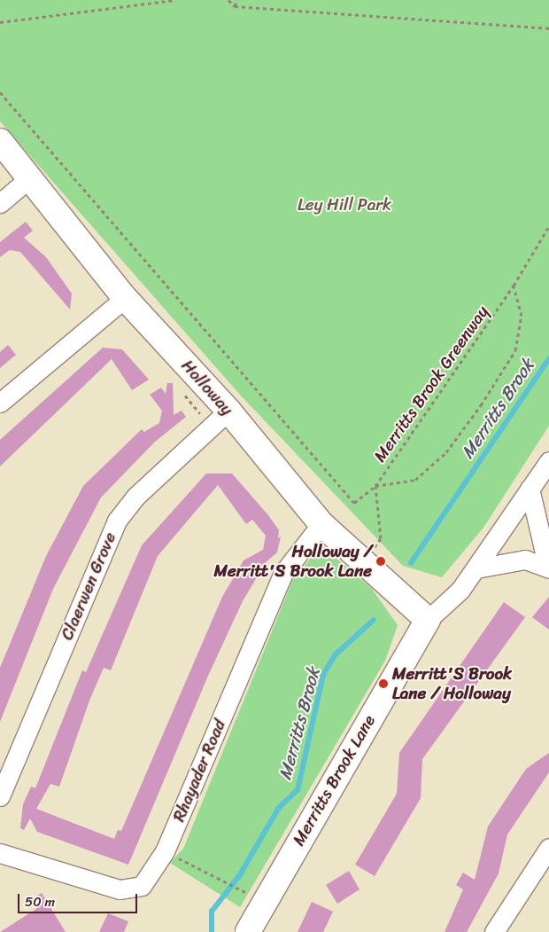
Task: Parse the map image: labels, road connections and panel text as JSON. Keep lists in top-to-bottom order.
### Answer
{
  "streets": {
    "street": [
      "Holloway",
      "Claerwen Grove",
      "Rhayader Road",
      "Merritts Brook Lane"
    ],
    "path": ["Merritts Brook Greenway"]
  },
  "crossings": [
    ["Merritts Brook Greenway", "Holloway"],
    ["Holloway", "Claerwen Grove"],
    ["Holloway", "Rhayader Road"],
    ["Holloway", "Merritts Brook Lane"]
  ],
  "water": ["Merritts Brook"],
  "parks": ["Ley Hill Park"],
  "places": ["Holloway / Merritt'S Brook Lane", "Merritt'S Brook Lane / Holloway"],
  "scale_bar": "50 m"
}
